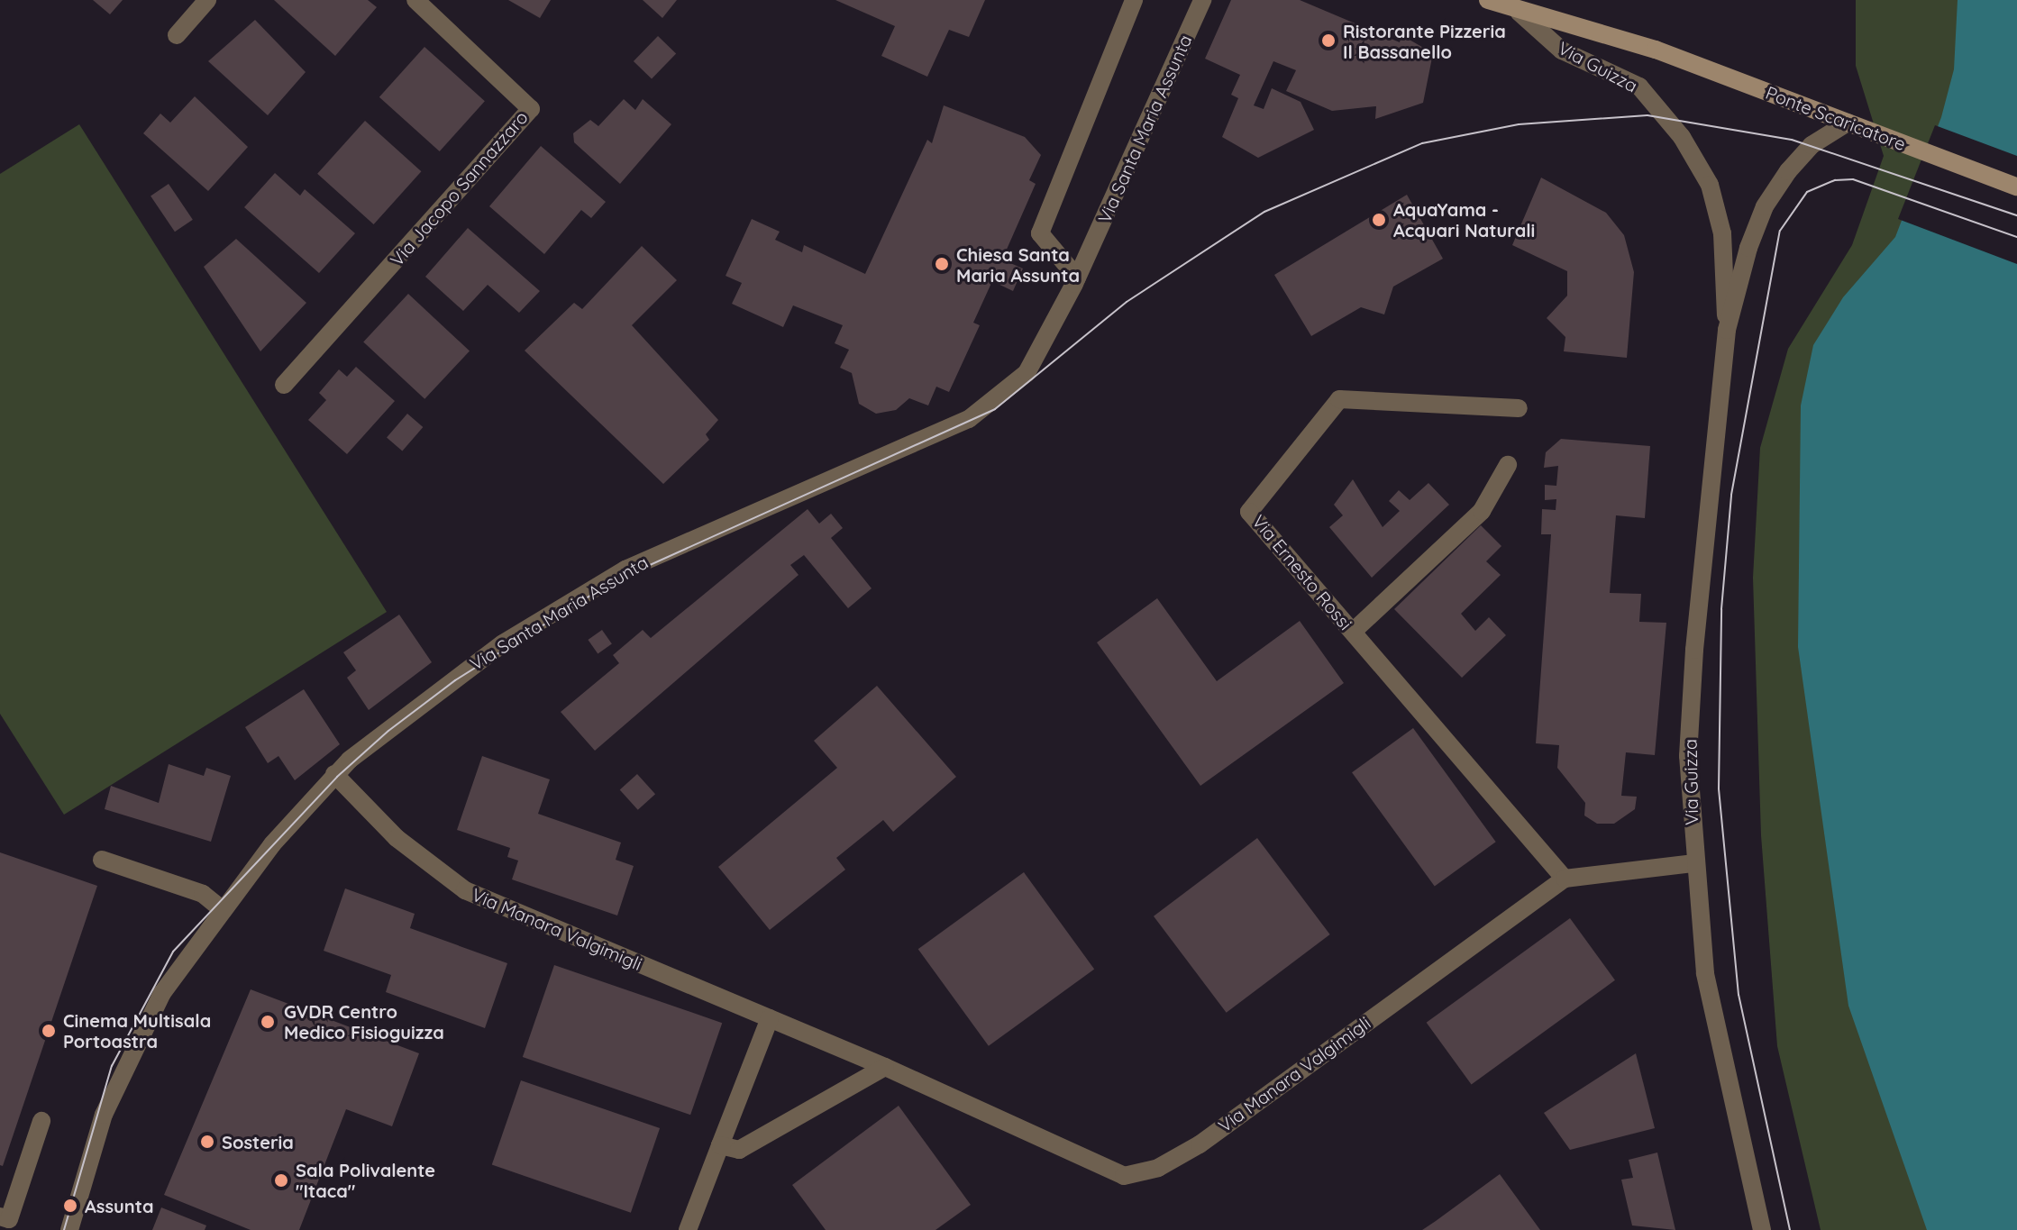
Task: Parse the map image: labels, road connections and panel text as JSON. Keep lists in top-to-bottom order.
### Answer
{
  "streets": {
    "main road": ["Ponte Scaricatore"],
    "street": [
      "Via Guizza",
      "Via Santa Maria Assunta",
      "Via Jacopo Sannazzaro",
      "Via Ernesto Rossi",
      "Via Manara Valgimigli"
    ]
  },
  "crossings": [
    ["Via Guizza", "Ponte Scaricatore"],
    ["Via Guizza", "Via Manara Valgimigli"],
    ["Via Santa Maria Assunta", "Via Manara Valgimigli"],
    ["Via Ernesto Rossi", "Via Manara Valgimigli"]
  ],
  "places": [
    "Ristorante Pizzeria Il Bassanello",
    "AquaYama - Acquari Naturali",
    "Chiesa Santa Maria Assunta",
    "GVDR Centro Medico Fisioguizza",
    "Cinema Multisala Portoastra",
    "Sosteria",
    "Sala Polivalente \"Itaca\"",
    "Assunta"
  ]
}
